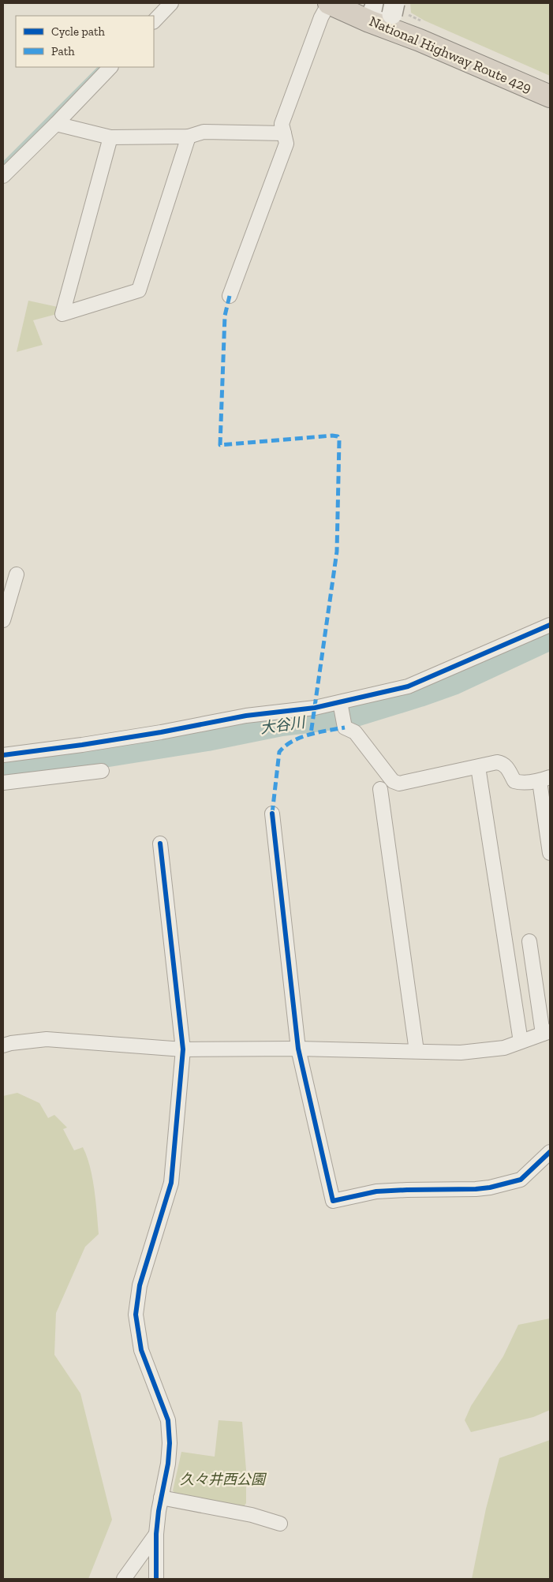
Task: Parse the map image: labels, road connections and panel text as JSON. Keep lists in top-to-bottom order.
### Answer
{
  "streets": {
    "highway": ["National Highway Route 429"]
  },
  "water": ["大谷川"],
  "parks": ["久々井西公園"],
  "legend": ["Cycle path", "Path"]
}
